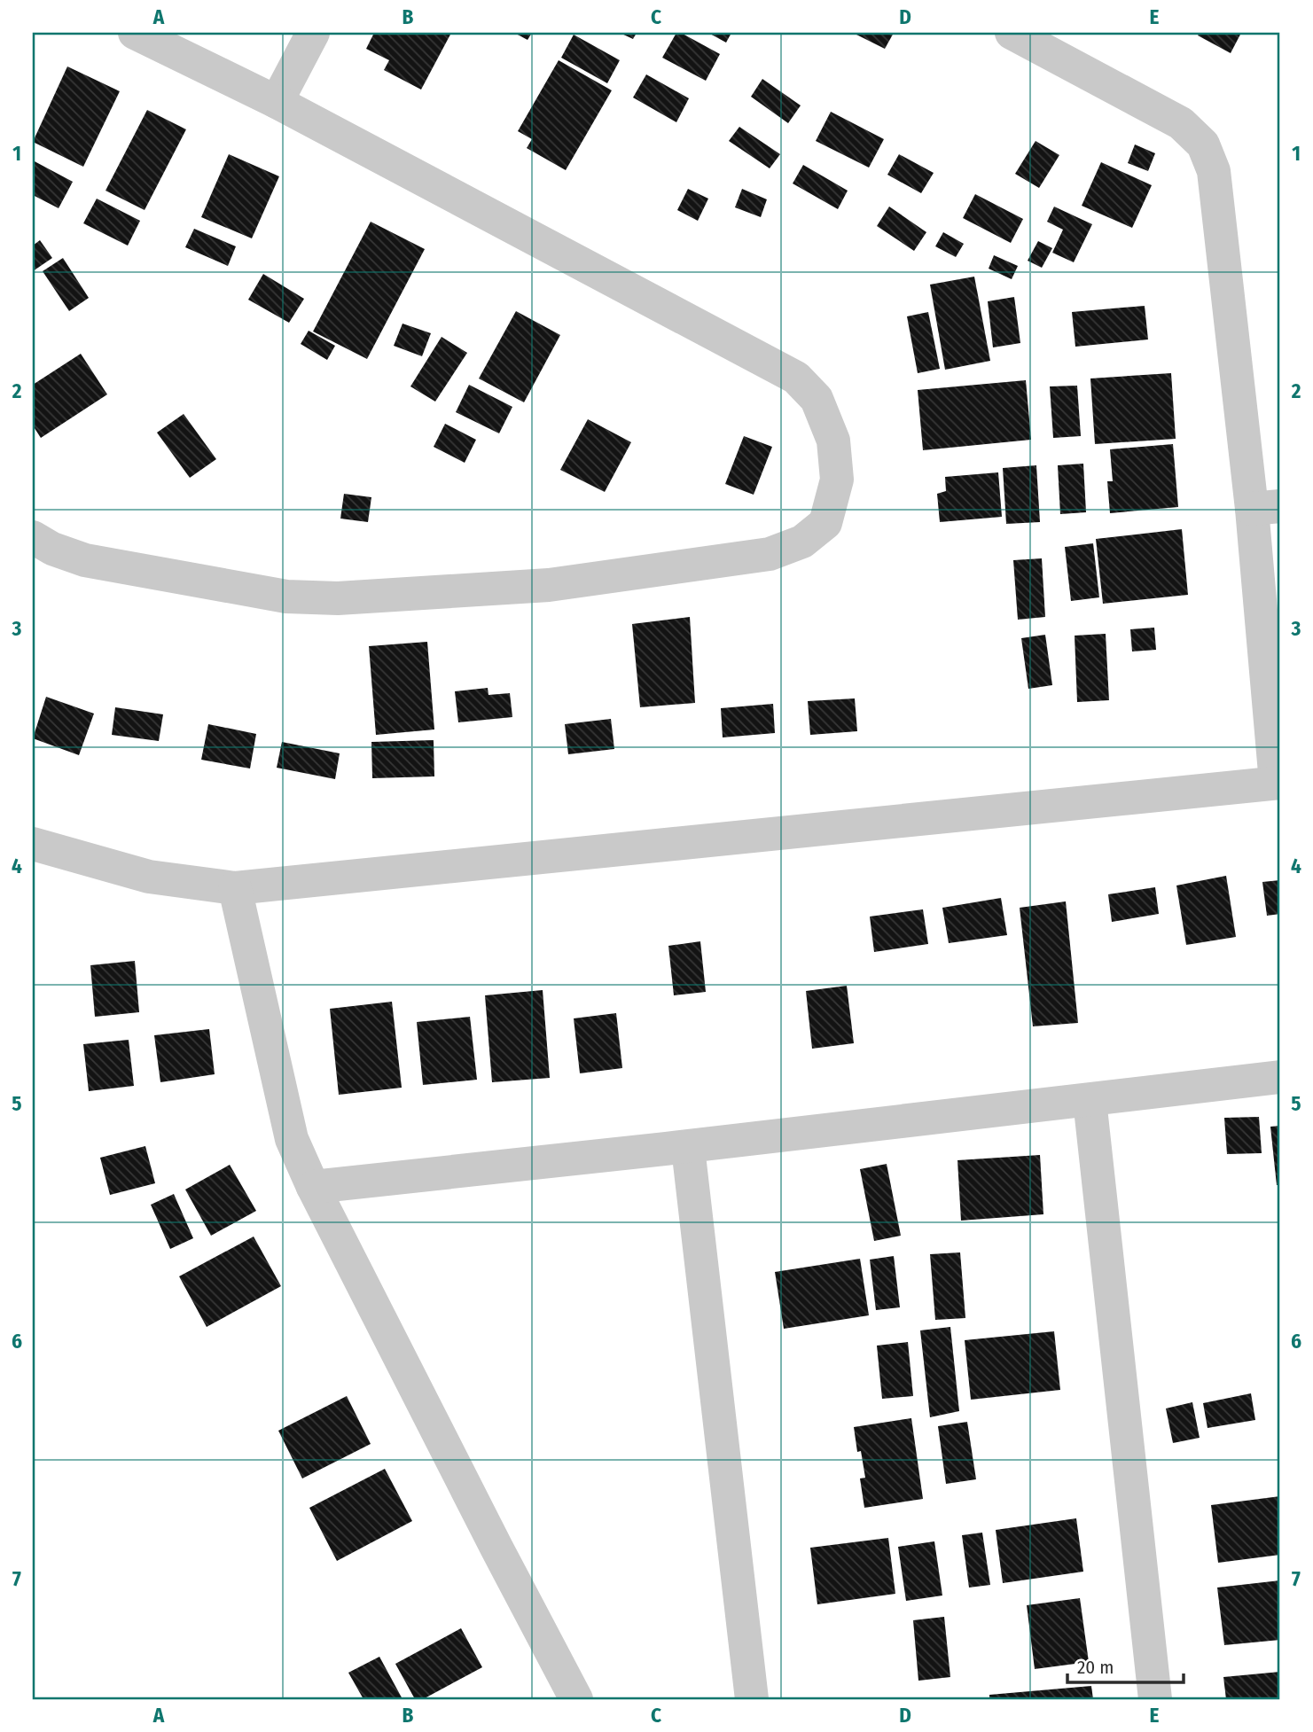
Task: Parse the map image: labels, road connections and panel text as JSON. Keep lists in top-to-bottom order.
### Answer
{
  "scale_bar": "20 m",
  "grid": {
    "columns": [
      "A",
      "B",
      "C",
      "D",
      "E"
    ],
    "rows": [
      "1",
      "2",
      "3",
      "4",
      "5",
      "6",
      "7"
    ]
  }
}
